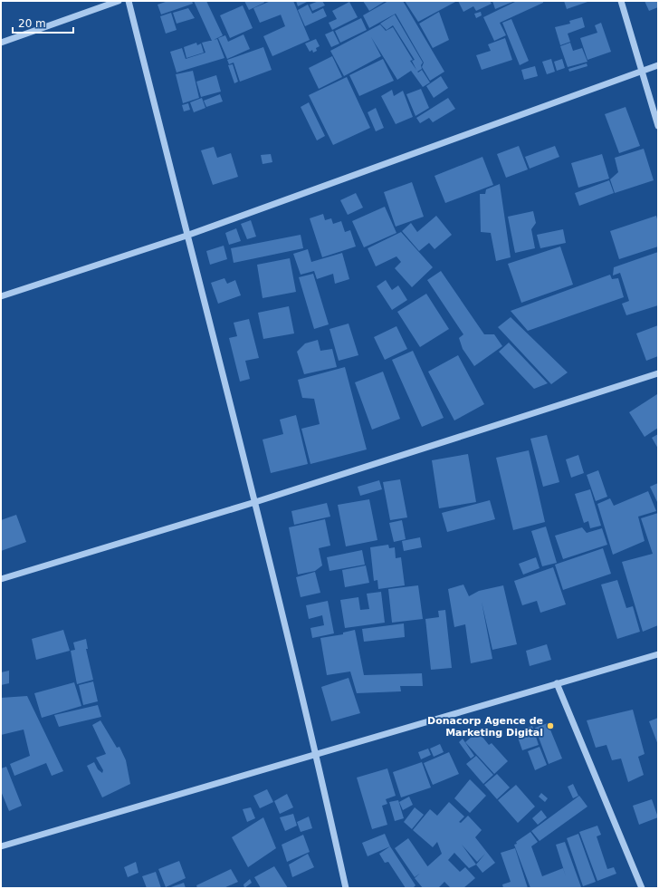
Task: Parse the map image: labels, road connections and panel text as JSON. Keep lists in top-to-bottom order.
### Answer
{
  "places": ["Donacorp Agence de Marketing Digital"],
  "scale_bar": "20 m"
}
